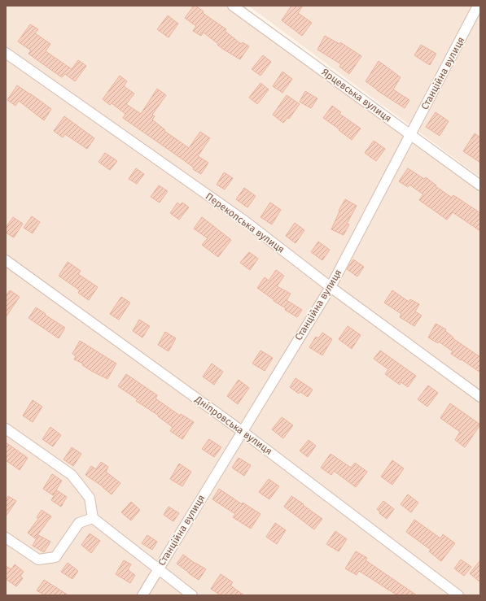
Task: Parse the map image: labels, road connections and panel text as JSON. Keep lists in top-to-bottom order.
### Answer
{
  "streets": {
    "street": [
      "Станційна вулиця",
      "Ярцевська вулиця",
      "Перекопська вулиця",
      "Дніпровська вулиця"
    ]
  },
  "crossings": [
    ["Станційна вулиця", "Ярцевська вулиця"],
    ["Станційна вулиця", "Перекопська вулиця"],
    ["Станційна вулиця", "Дніпровська вулиця"]
  ]
}
